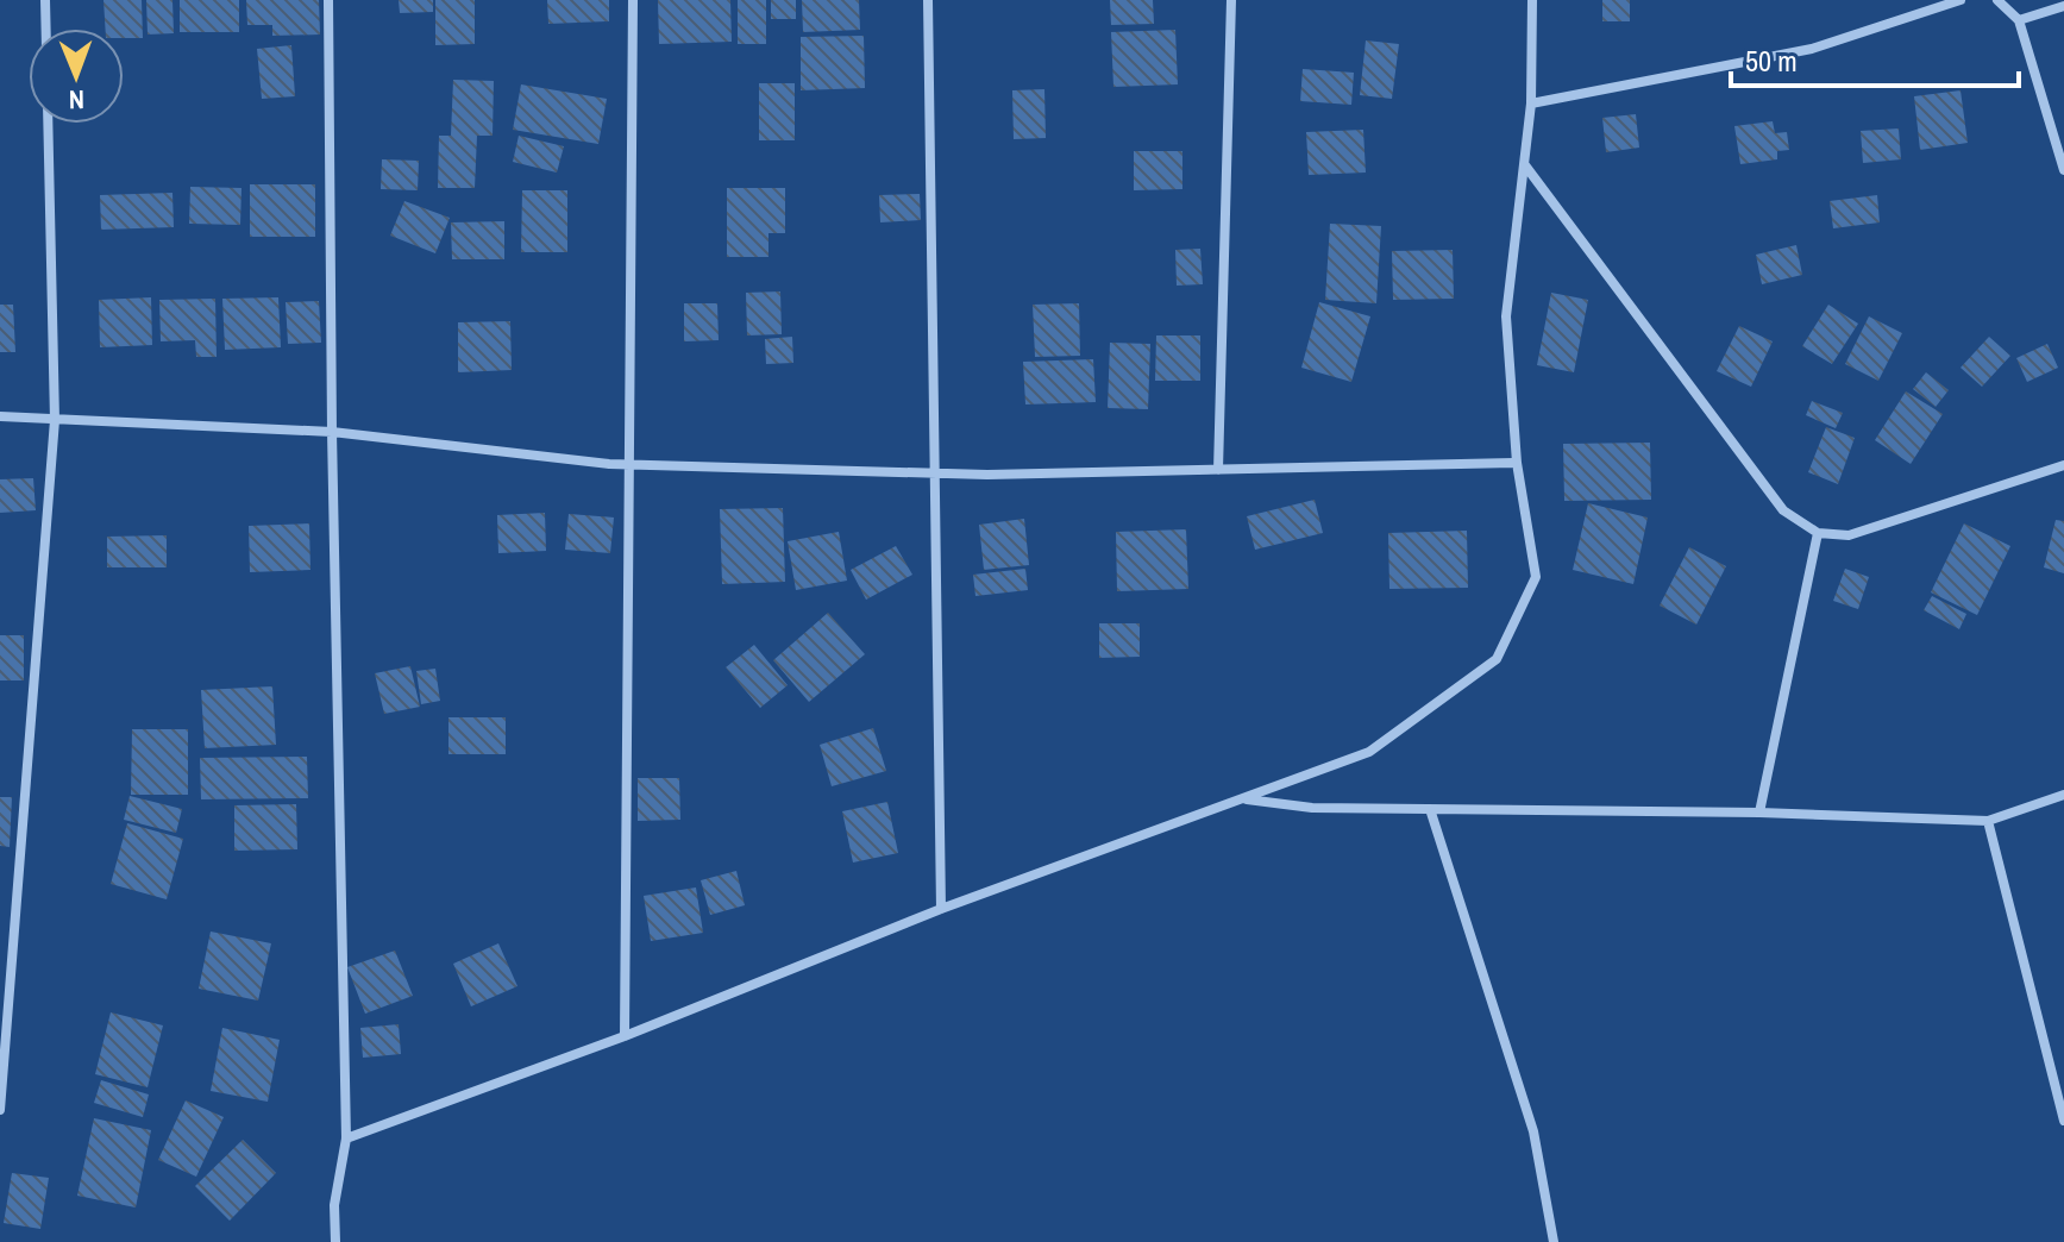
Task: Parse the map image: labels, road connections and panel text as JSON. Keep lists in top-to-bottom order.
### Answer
{
  "scale_bar": "50 m",
  "north": "bottom"
}
